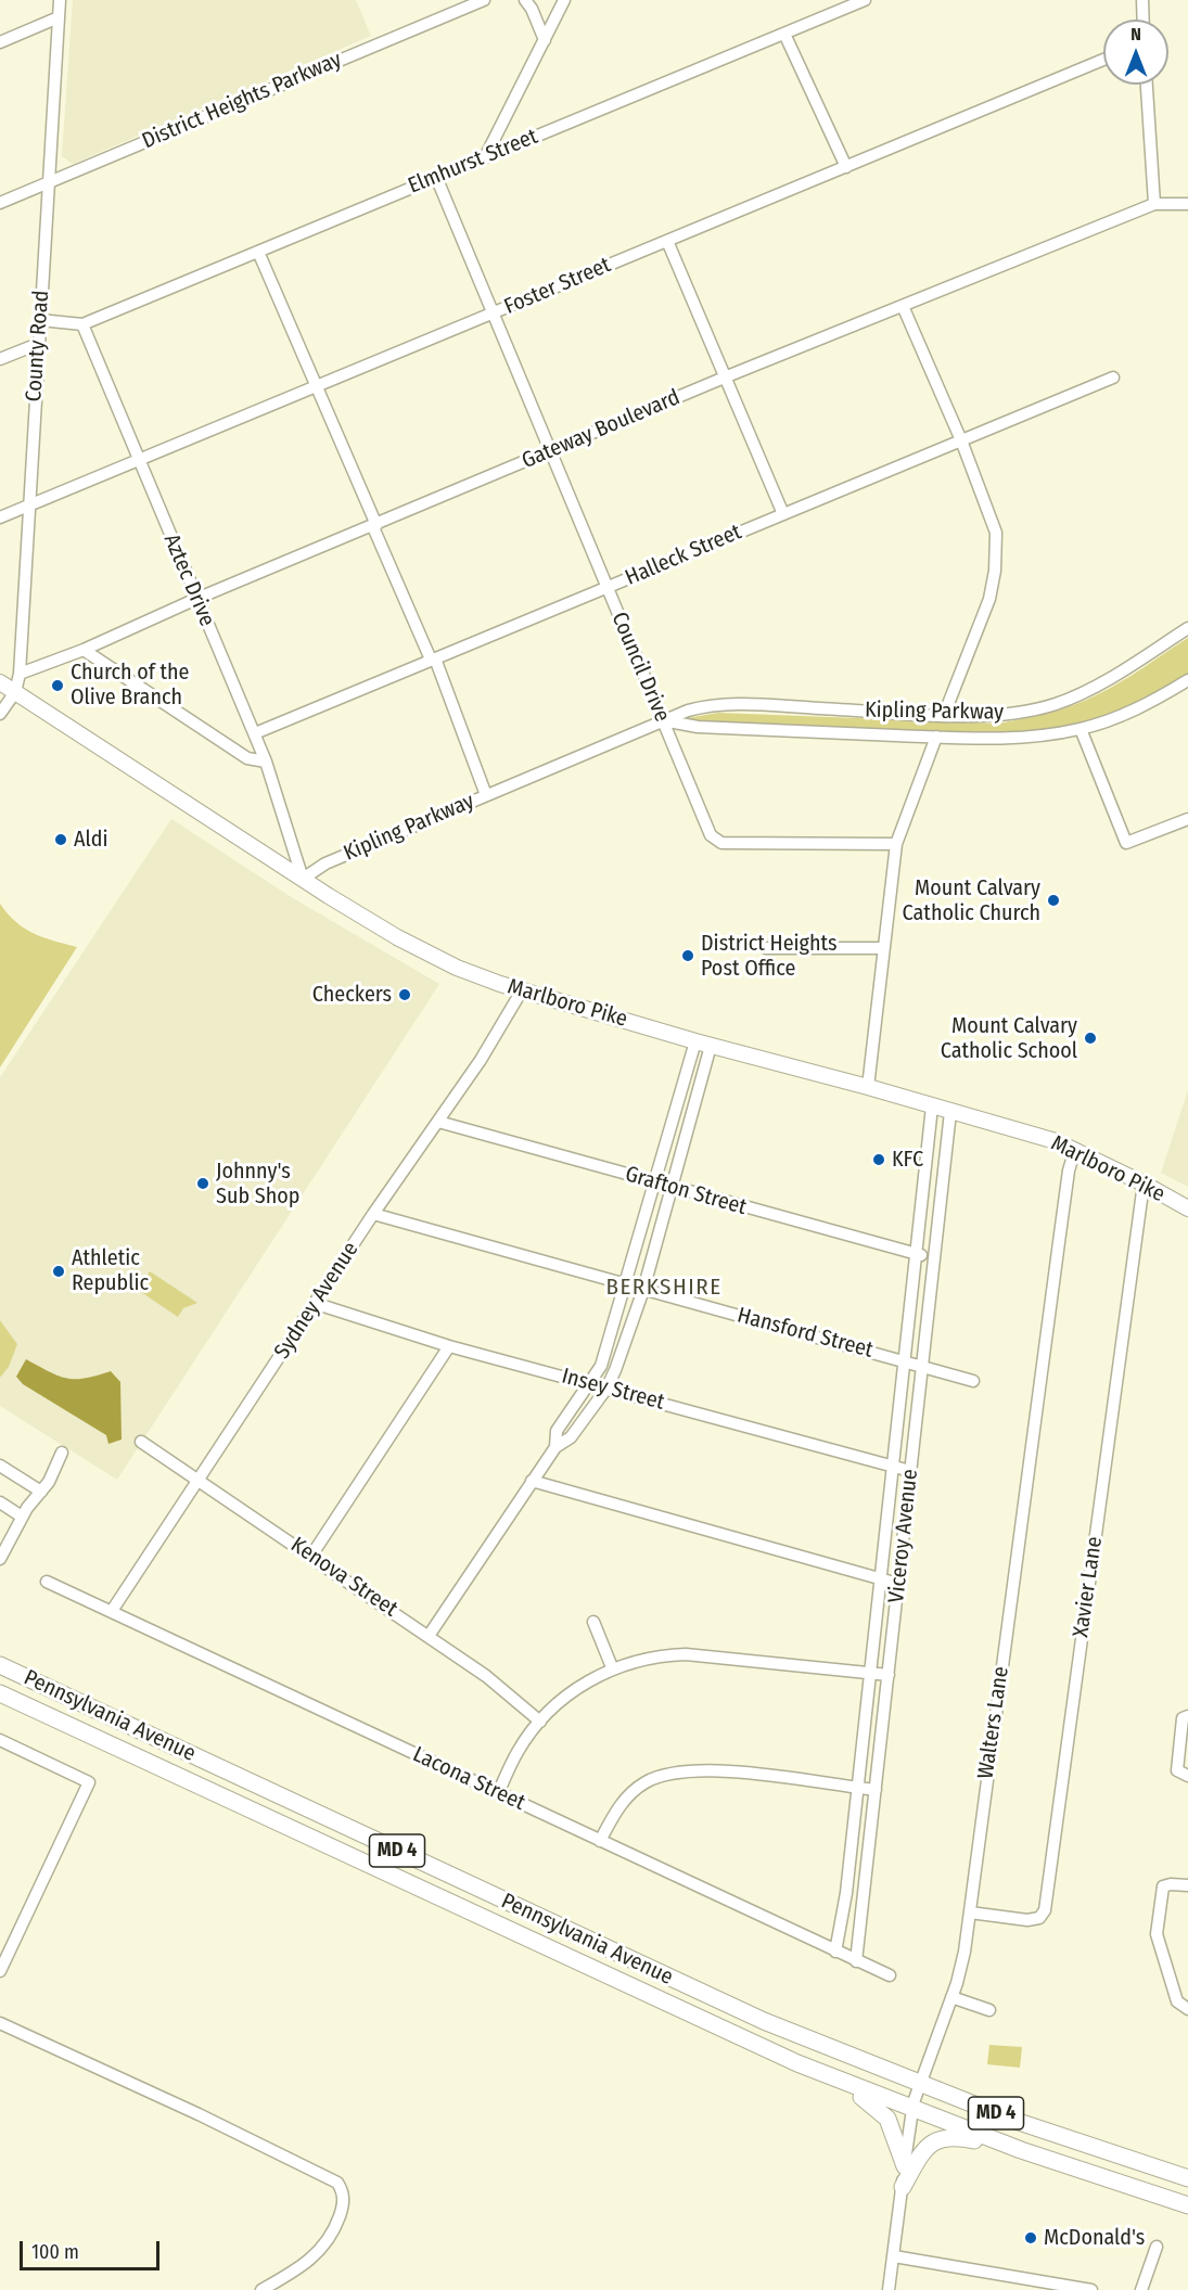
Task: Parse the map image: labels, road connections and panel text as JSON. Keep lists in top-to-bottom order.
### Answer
{
  "streets": {
    "highway": ["Pennsylvania Avenue", "MD 4"],
    "main road": ["Marlboro Pike"],
    "street": [
      "District Heights Parkway",
      "Elmhurst Street",
      "Foster Street",
      "County Road",
      "Gateway Boulevard",
      "Halleck Street",
      "Aztec Drive",
      "Council Drive",
      "Kipling Parkway",
      "Grafton Street",
      "Sydney Avenue",
      "Hansford Street",
      "Insey Street",
      "Viceroy Avenue",
      "Kenova Street",
      "Xavier Lane",
      "Walters Lane",
      "Lacona Street"
    ]
  },
  "crossings": [
    ["District Heights Parkway", "County Road"],
    ["Elmhurst Street", "Aztec Drive"],
    ["Elmhurst Street", "Council Drive"],
    ["Foster Street", "County Road"],
    ["Foster Street", "Aztec Drive"],
    ["Foster Street", "Council Drive"],
    ["County Road", "Gateway Boulevard"],
    ["County Road", "Marlboro Pike"],
    ["Gateway Boulevard", "Aztec Drive"],
    ["Gateway Boulevard", "Council Drive"],
    ["Halleck Street", "Aztec Drive"],
    ["Halleck Street", "Council Drive"],
    ["Aztec Drive", "Kipling Parkway"],
    ["Aztec Drive", "Marlboro Pike"],
    ["Council Drive", "Kipling Parkway"],
    ["Kipling Parkway", "Marlboro Pike"],
    ["Marlboro Pike", "Sydney Avenue"],
    ["Marlboro Pike", "Viceroy Avenue"],
    ["Marlboro Pike", "Xavier Lane"],
    ["Marlboro Pike", "Walters Lane"],
    ["Grafton Street", "Sydney Avenue"],
    ["Grafton Street", "Viceroy Avenue"],
    ["Sydney Avenue", "Hansford Street"],
    ["Sydney Avenue", "Insey Street"],
    ["Sydney Avenue", "Kenova Street"],
    ["Sydney Avenue", "Lacona Street"],
    ["Hansford Street", "Viceroy Avenue"],
    ["Insey Street", "Viceroy Avenue"],
    ["Viceroy Avenue", "Lacona Street"],
    ["Xavier Lane", "Walters Lane"],
    ["Pennsylvania Avenue", "Walters Lane"]
  ],
  "districts": ["BERKSHIRE"],
  "places": [
    "Church of the Olive Branch",
    "Aldi",
    "Mount Calvary Catholic Church",
    "District Heights Post Office",
    "Checkers",
    "Mount Calvary Catholic School",
    "KFC",
    "Johnny's Sub Shop",
    "Athletic Republic",
    "McDonald's"
  ],
  "scale_bar": "100 m",
  "north": "top"
}
